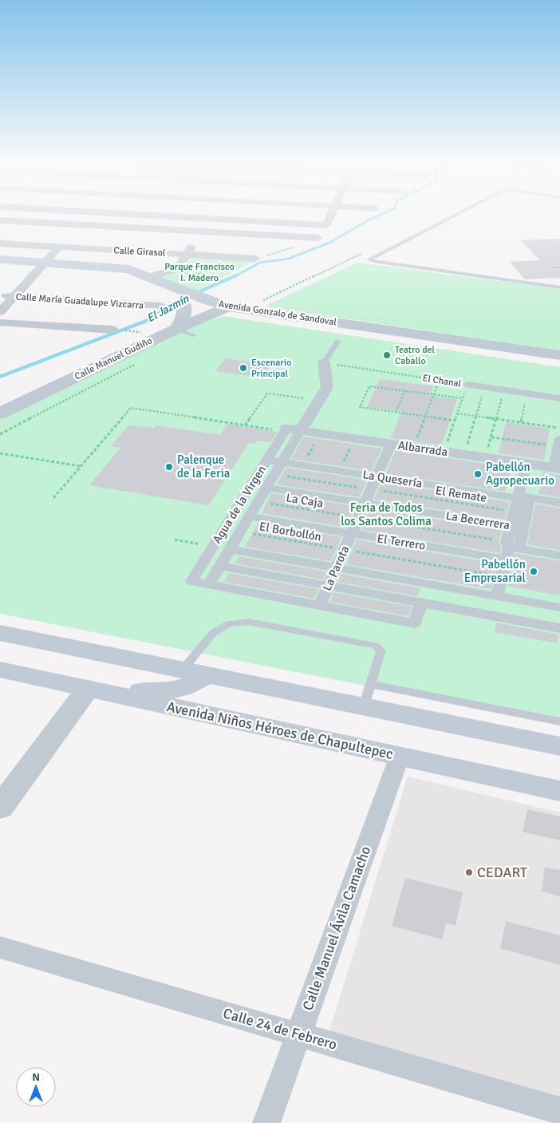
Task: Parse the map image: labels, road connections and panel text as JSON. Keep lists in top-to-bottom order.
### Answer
{
  "streets": {
    "main road": ["Avenida Gonzalo de Sandoval", "Avenida Niños Héroes de Chapultepec"],
    "street": [
      "Calle Girasol",
      "Calle María Guadalupe Vizcarra",
      "Calle Manuel Gudiño",
      "El Chanal",
      "Albarrada",
      "La Quesería",
      "Agua de la Virgen",
      "La Becerrera",
      "El Terrero",
      "La Parota",
      "Calle Manuel Ávila Camacho",
      "Calle 24 de Febrero"
    ],
    "path": ["El Remate", "La Caja", "El Borbollón"]
  },
  "crossings": [
    ["Avenida Gonzalo de Sandoval", "Calle Manuel Gudiño"],
    ["Albarrada", "Agua de la Virgen"],
    ["Albarrada", "La Parota"],
    ["La Quesería", "Agua de la Virgen"],
    ["La Quesería", "La Parota"],
    ["El Remate", "Agua de la Virgen"],
    ["El Remate", "La Parota"],
    ["La Caja", "Agua de la Virgen"],
    ["La Caja", "La Parota"],
    ["Agua de la Virgen", "La Becerrera"],
    ["Agua de la Virgen", "El Borbollón"],
    ["Agua de la Virgen", "El Terrero"],
    ["La Becerrera", "La Parota"],
    ["El Borbollón", "La Parota"],
    ["El Terrero", "La Parota"],
    ["Avenida Niños Héroes de Chapultepec", "Calle Manuel Ávila Camacho"],
    ["Calle Manuel Ávila Camacho", "Calle 24 de Febrero"]
  ],
  "water": ["El Jazmín"],
  "parks": ["Parque Francisco I. Madero", "Feria de Todos los Santos Colima"],
  "places": [
    "Teatro del Caballo",
    "Escenario Principal",
    "Palenque de la Feria",
    "Pabellón Agropecuario",
    "Pabellón Empresarial",
    "CEDART"
  ],
  "north": "top"
}
